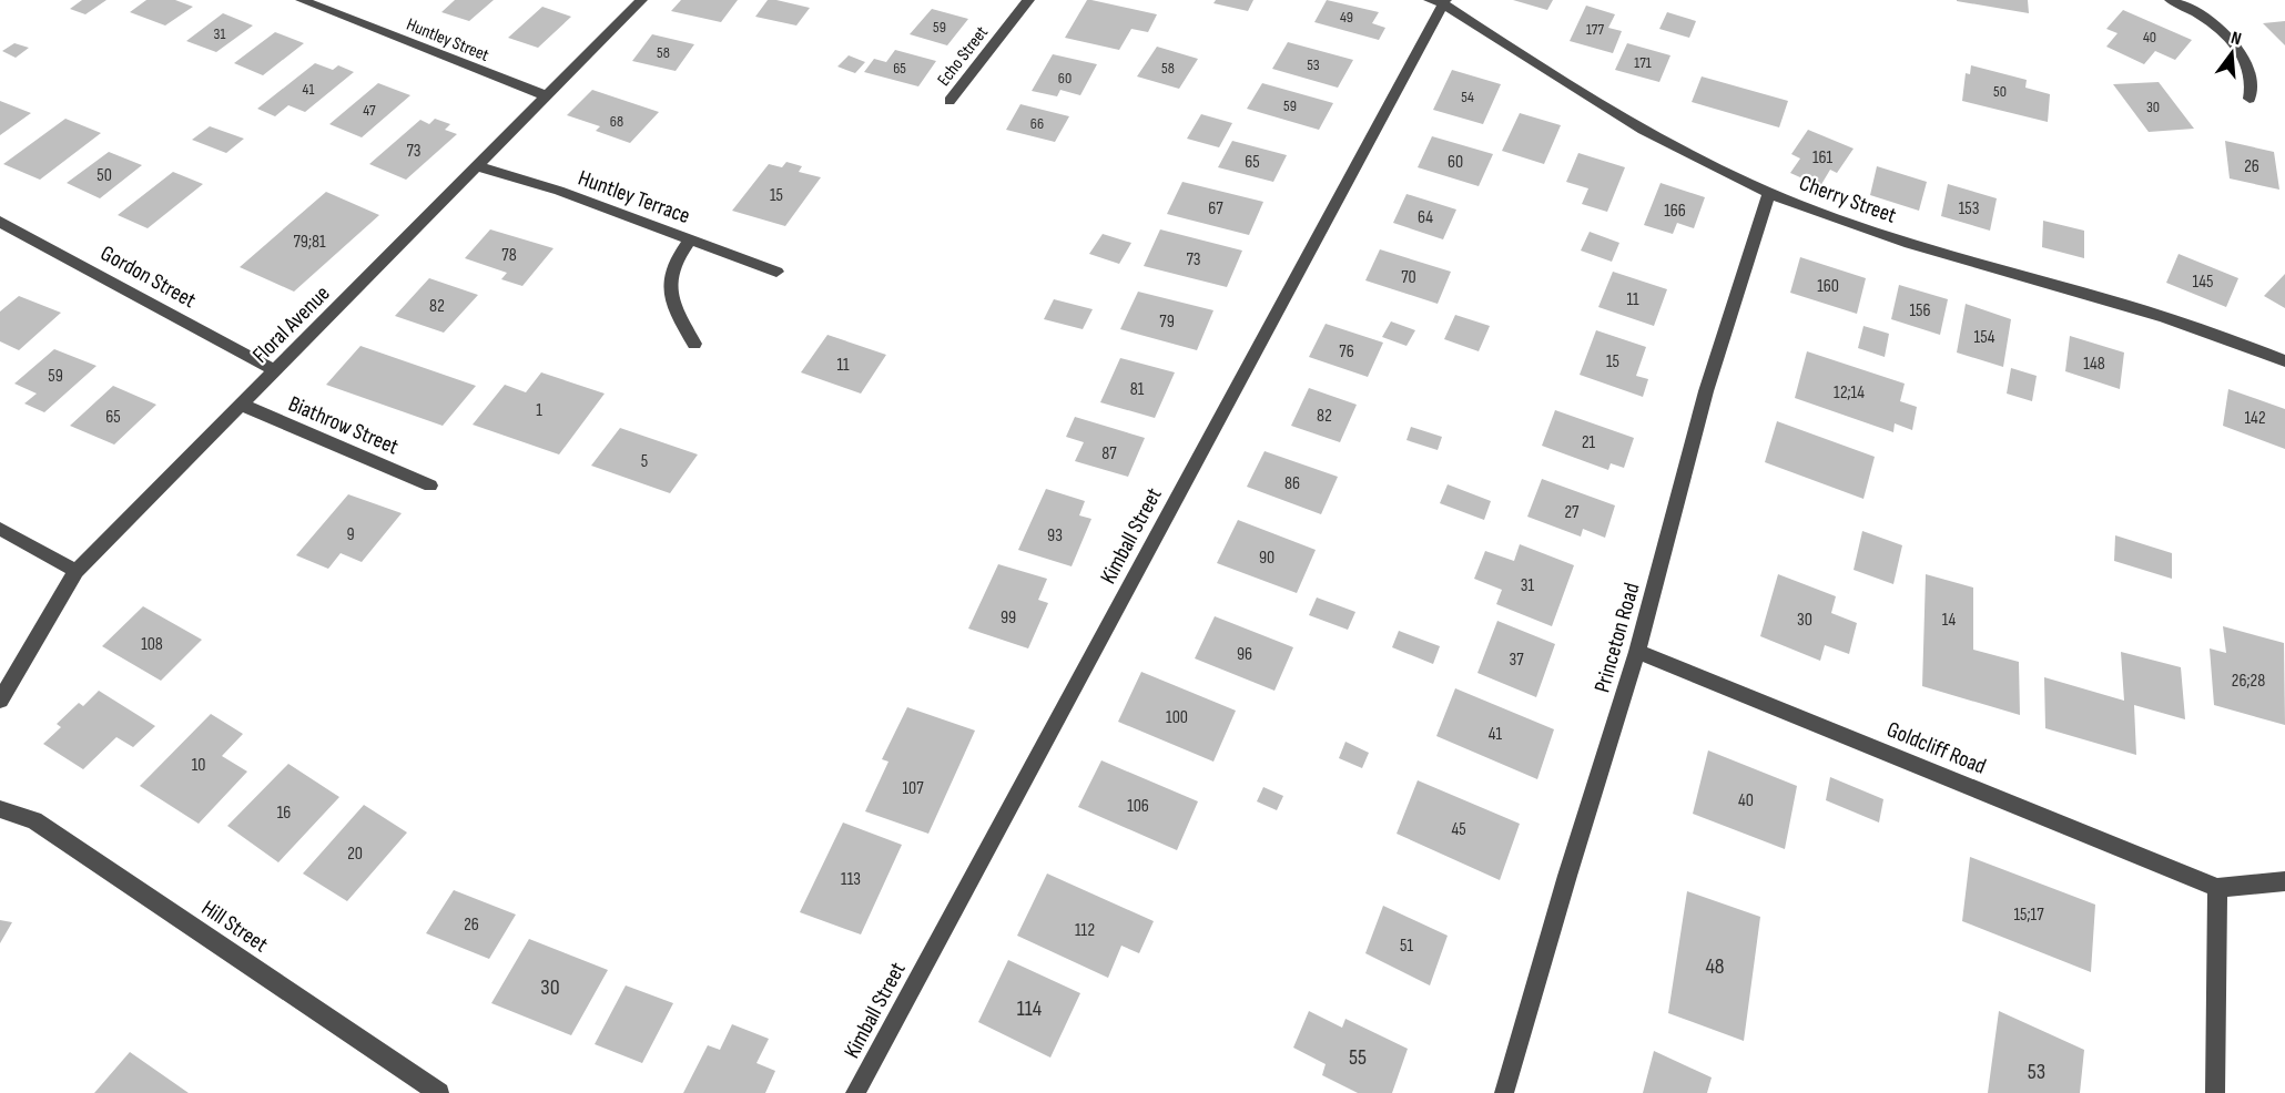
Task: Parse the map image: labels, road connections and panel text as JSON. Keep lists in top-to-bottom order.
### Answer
{
  "streets": {
    "street": [
      "Huntley Street",
      "Echo Street",
      "Huntley Terrace",
      "Cherry Street",
      "Gordon Street",
      "Floral Avenue",
      "Biathrow Street",
      "Kimball Street",
      "Princeton Road",
      "Goldcliff Road",
      "Hill Street"
    ]
  },
  "crossings": [
    ["Huntley Street", "Floral Avenue"],
    ["Huntley Terrace", "Floral Avenue"],
    ["Cherry Street", "Kimball Street"],
    ["Cherry Street", "Princeton Road"],
    ["Gordon Street", "Floral Avenue"],
    ["Floral Avenue", "Biathrow Street"],
    ["Princeton Road", "Goldcliff Road"]
  ],
  "house_numbers": [
    "49",
    "59",
    "177",
    "31",
    "40",
    "58",
    "171",
    "53",
    "65",
    "58",
    "60",
    "41",
    "50",
    "54",
    "59",
    "30",
    "47",
    "68",
    "66",
    "73",
    "161",
    "65",
    "60",
    "26",
    "50",
    "15",
    "67",
    "153",
    "166",
    "64",
    "79;81",
    "78",
    "73",
    "70",
    "145",
    "160",
    "11",
    "82",
    "156",
    "79",
    "154",
    "76",
    "15",
    "148",
    "11",
    "59",
    "81",
    "12;14",
    "1",
    "82",
    "65",
    "142",
    "21",
    "87",
    "5",
    "86",
    "27",
    "9",
    "93",
    "90",
    "31",
    "99",
    "30",
    "14",
    "108",
    "96",
    "37",
    "26;28",
    "100",
    "41",
    "10",
    "107",
    "40",
    "106",
    "16",
    "45",
    "20",
    "113",
    "15;17",
    "26",
    "112",
    "51",
    "48",
    "30",
    "114",
    "55",
    "53"
  ],
  "north": "top"
}
